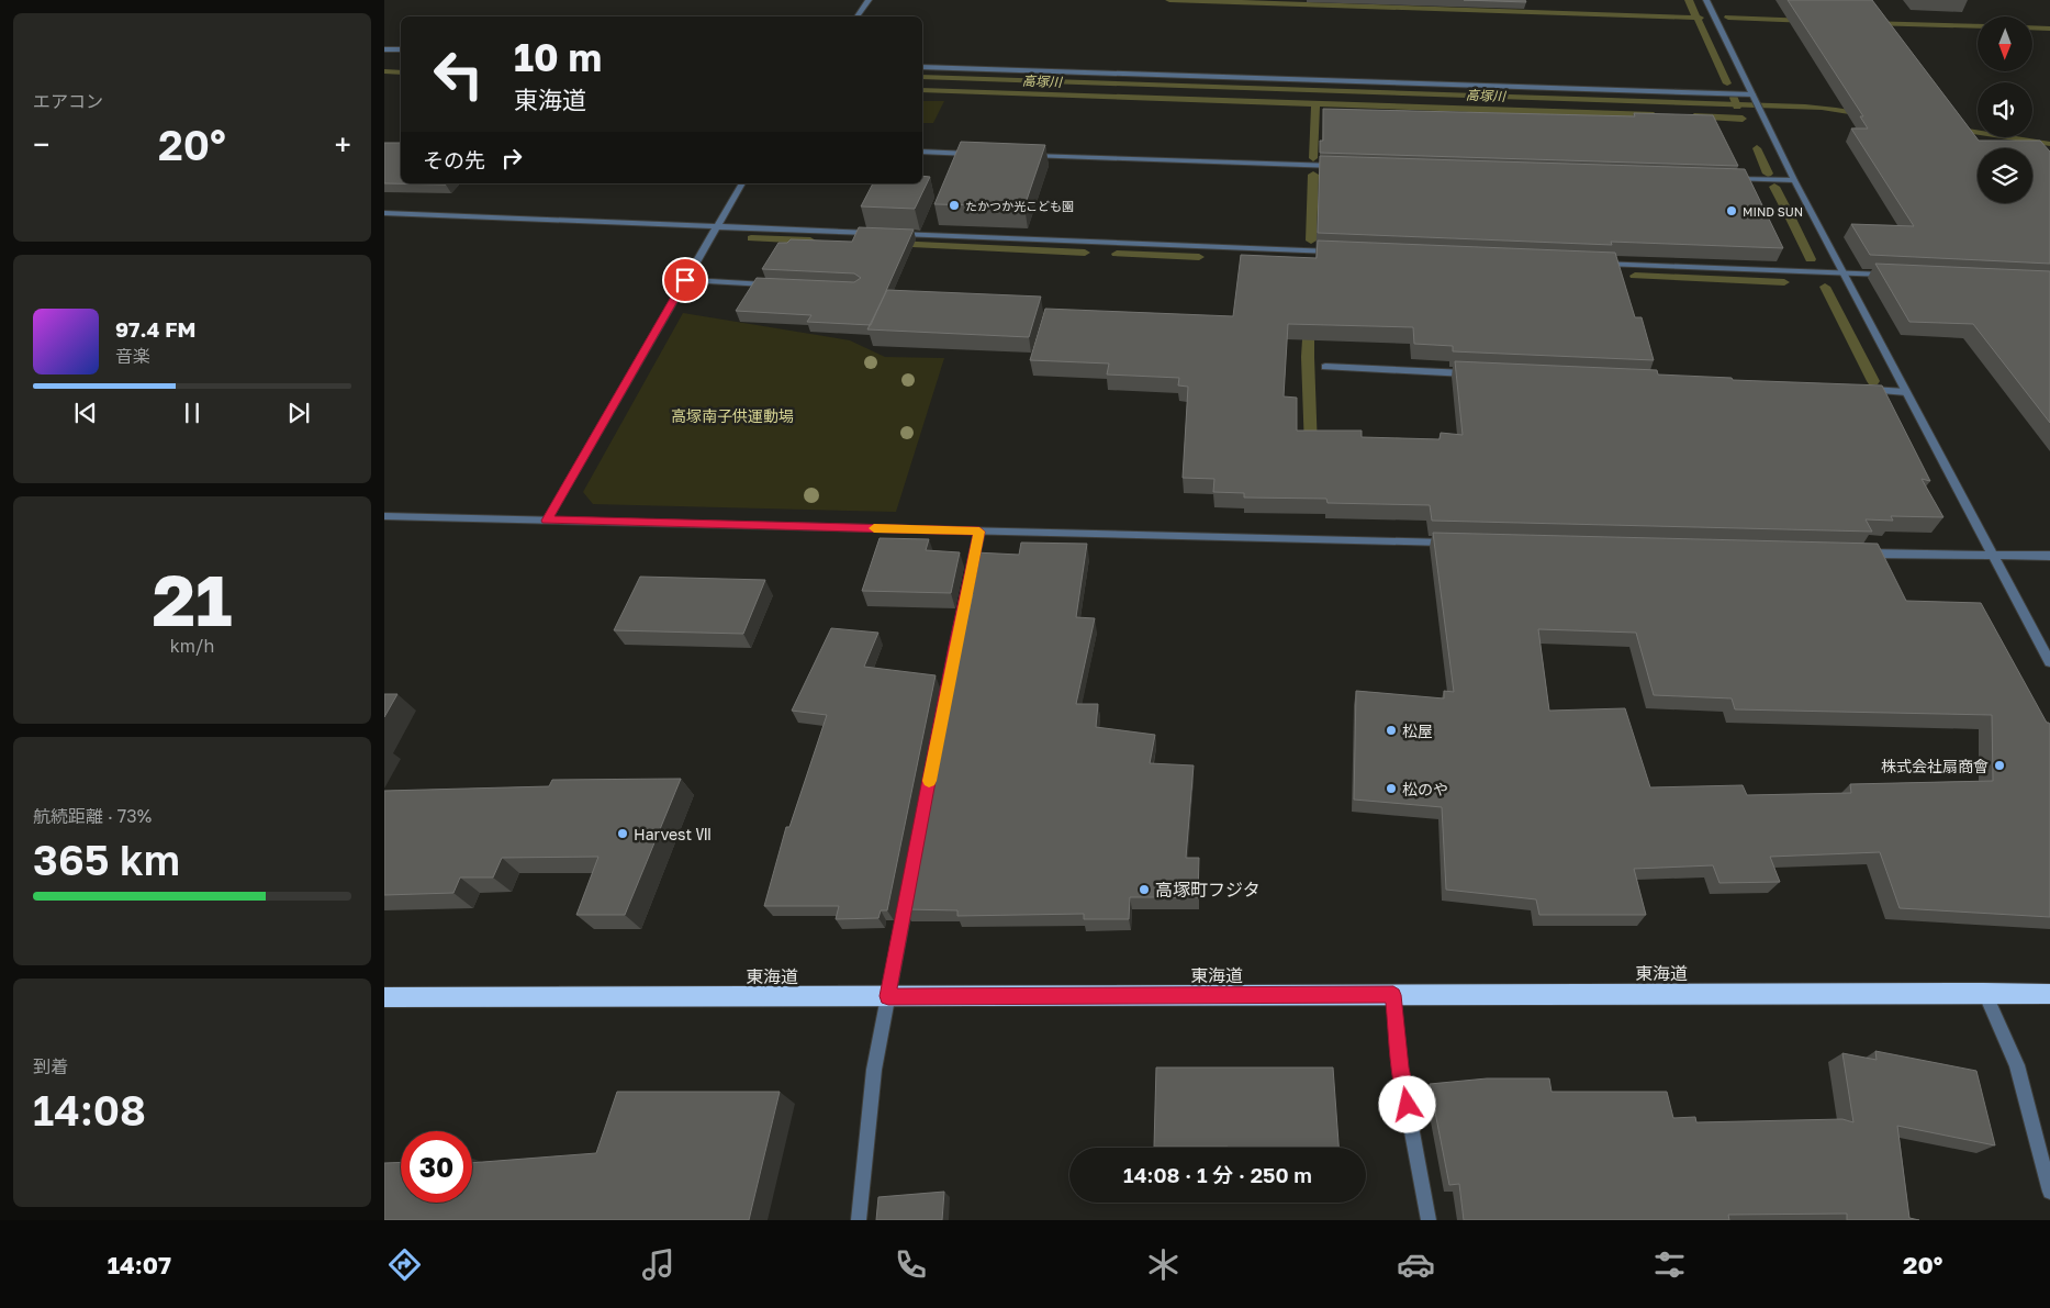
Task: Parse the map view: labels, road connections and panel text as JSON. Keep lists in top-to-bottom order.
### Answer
{
  "streets": {
    "highway": ["東海道"]
  },
  "water": ["高塚川"],
  "parks": ["高塚南子供運動場"],
  "places": [
    "たかつか光こども園",
    "MIND SUN",
    "松屋",
    "株式会社扇商會",
    "松のや",
    "Harvest Ⅶ",
    "高塚町フジタ"
  ],
  "north": "bottom",
  "page": {
    "tile": [
      "エアコン",
      ["21", "km/h"],
      ["航続距離 · 73%", "365 km"],
      ["到着", "14:08"]
    ],
    "turn": ["10 m", "東海道"],
    "heat": ["−", "20°", "+"],
    "then": "その先",
    "song": ["97.4 FM", "音楽"],
    "limit": "30",
    "trip": "14:08 · 1 分 · 250 m",
    "tabs": ["14:07", "20°"]
  }
}
